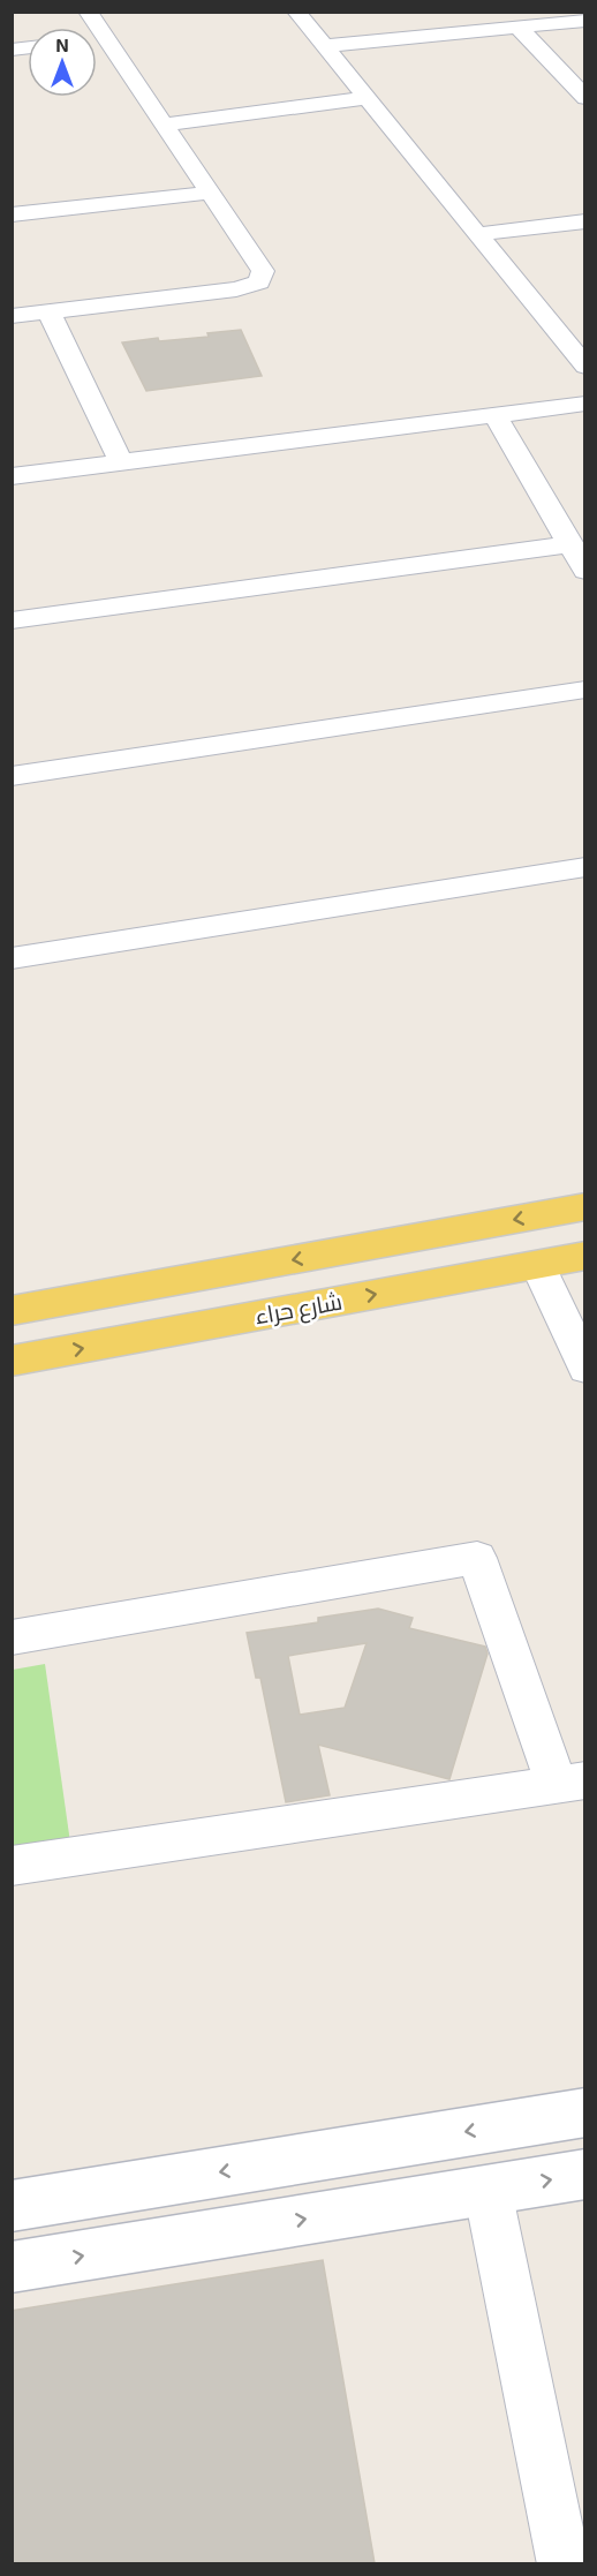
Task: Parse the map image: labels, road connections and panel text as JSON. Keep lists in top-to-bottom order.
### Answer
{
  "streets": {
    "main road": ["شارع حراء"]
  },
  "north": "top"
}
